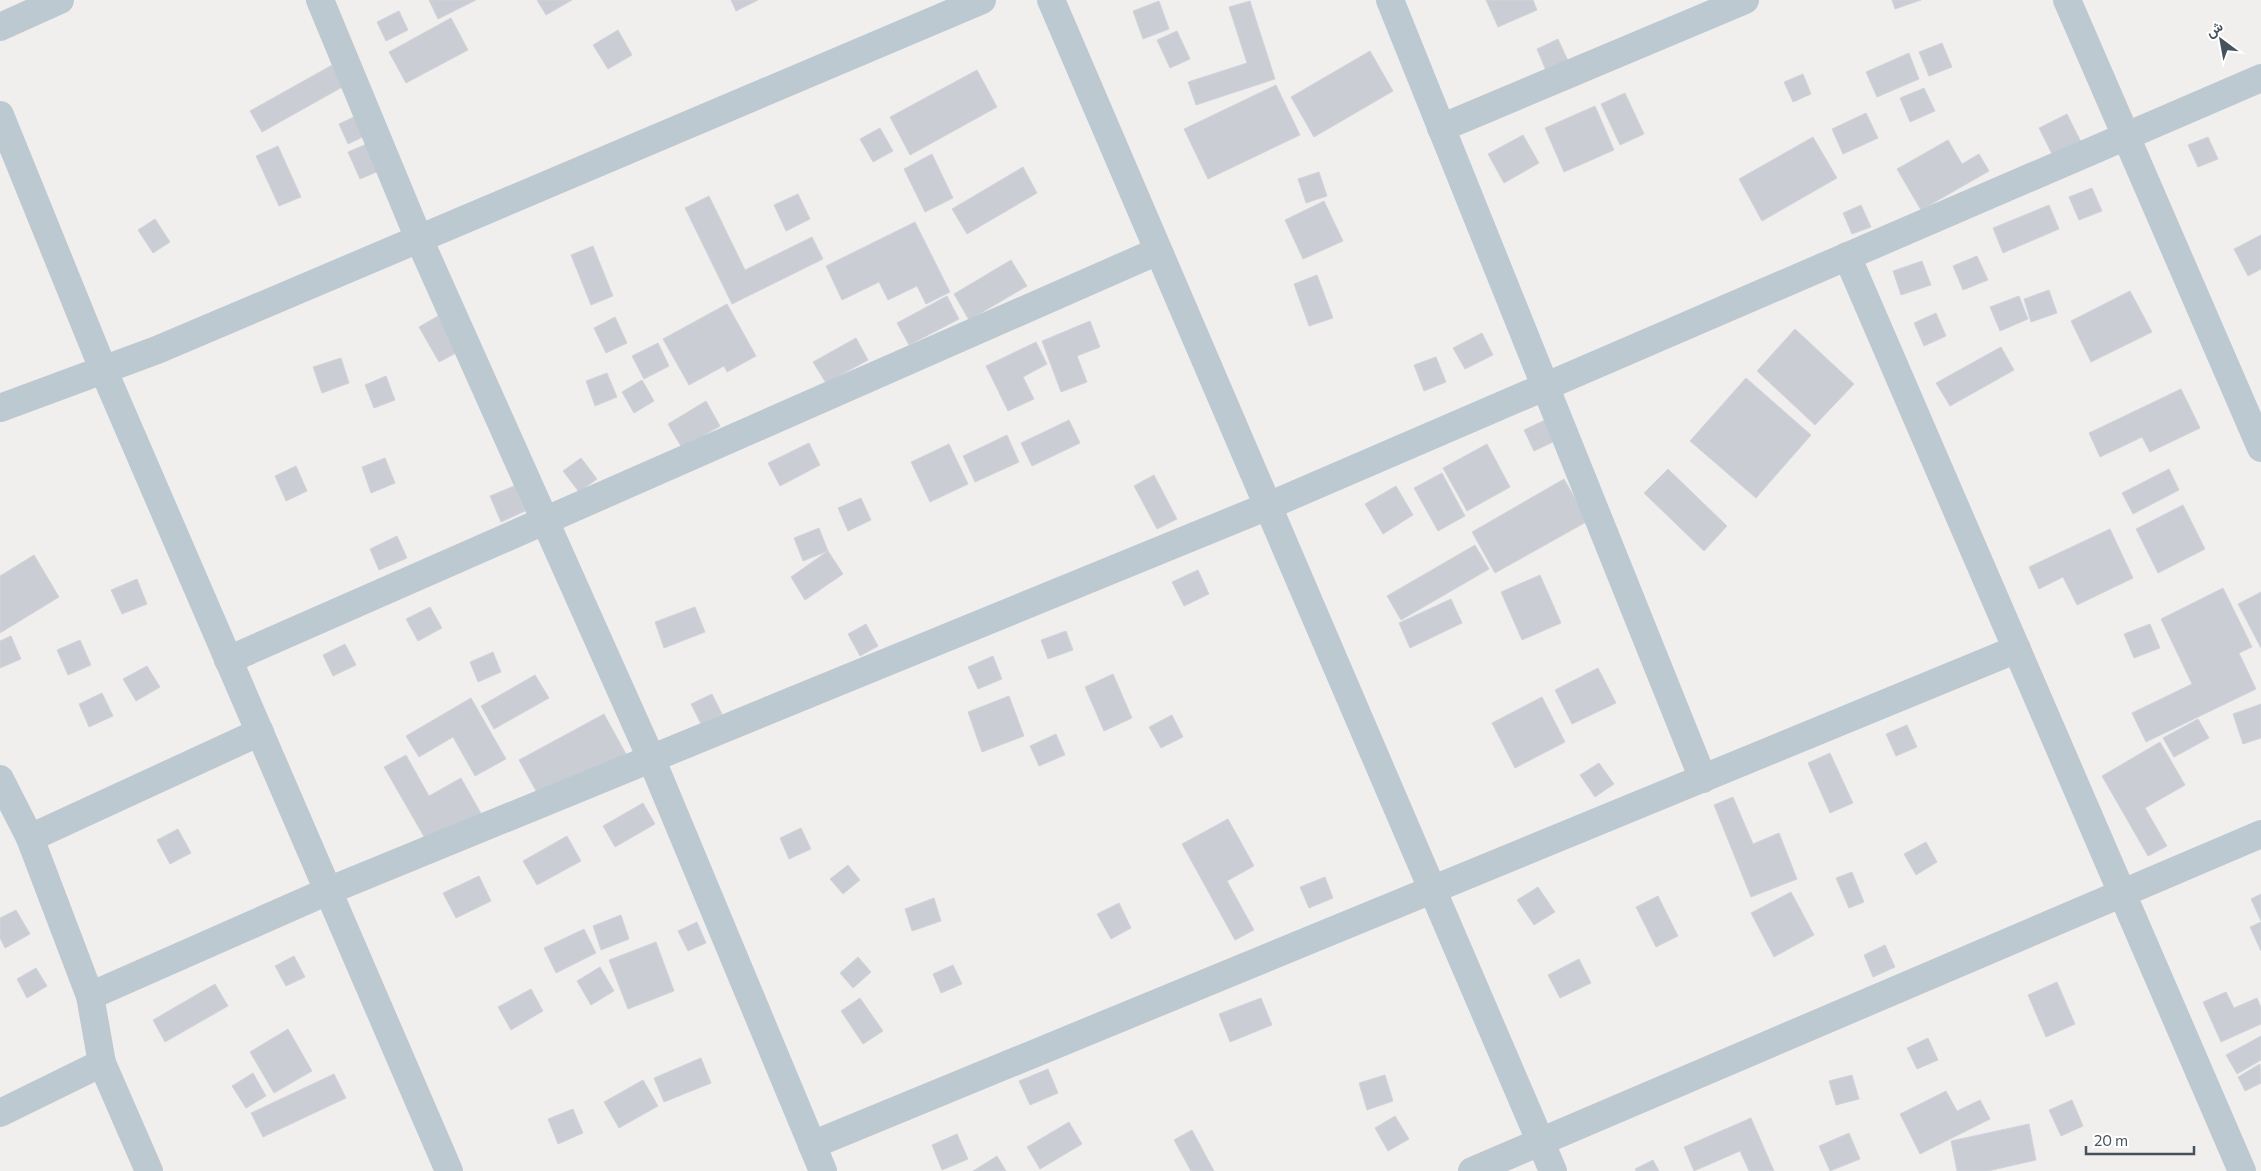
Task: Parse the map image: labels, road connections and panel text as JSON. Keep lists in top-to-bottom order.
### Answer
{
  "scale_bar": "20 m",
  "north": "top left"
}
